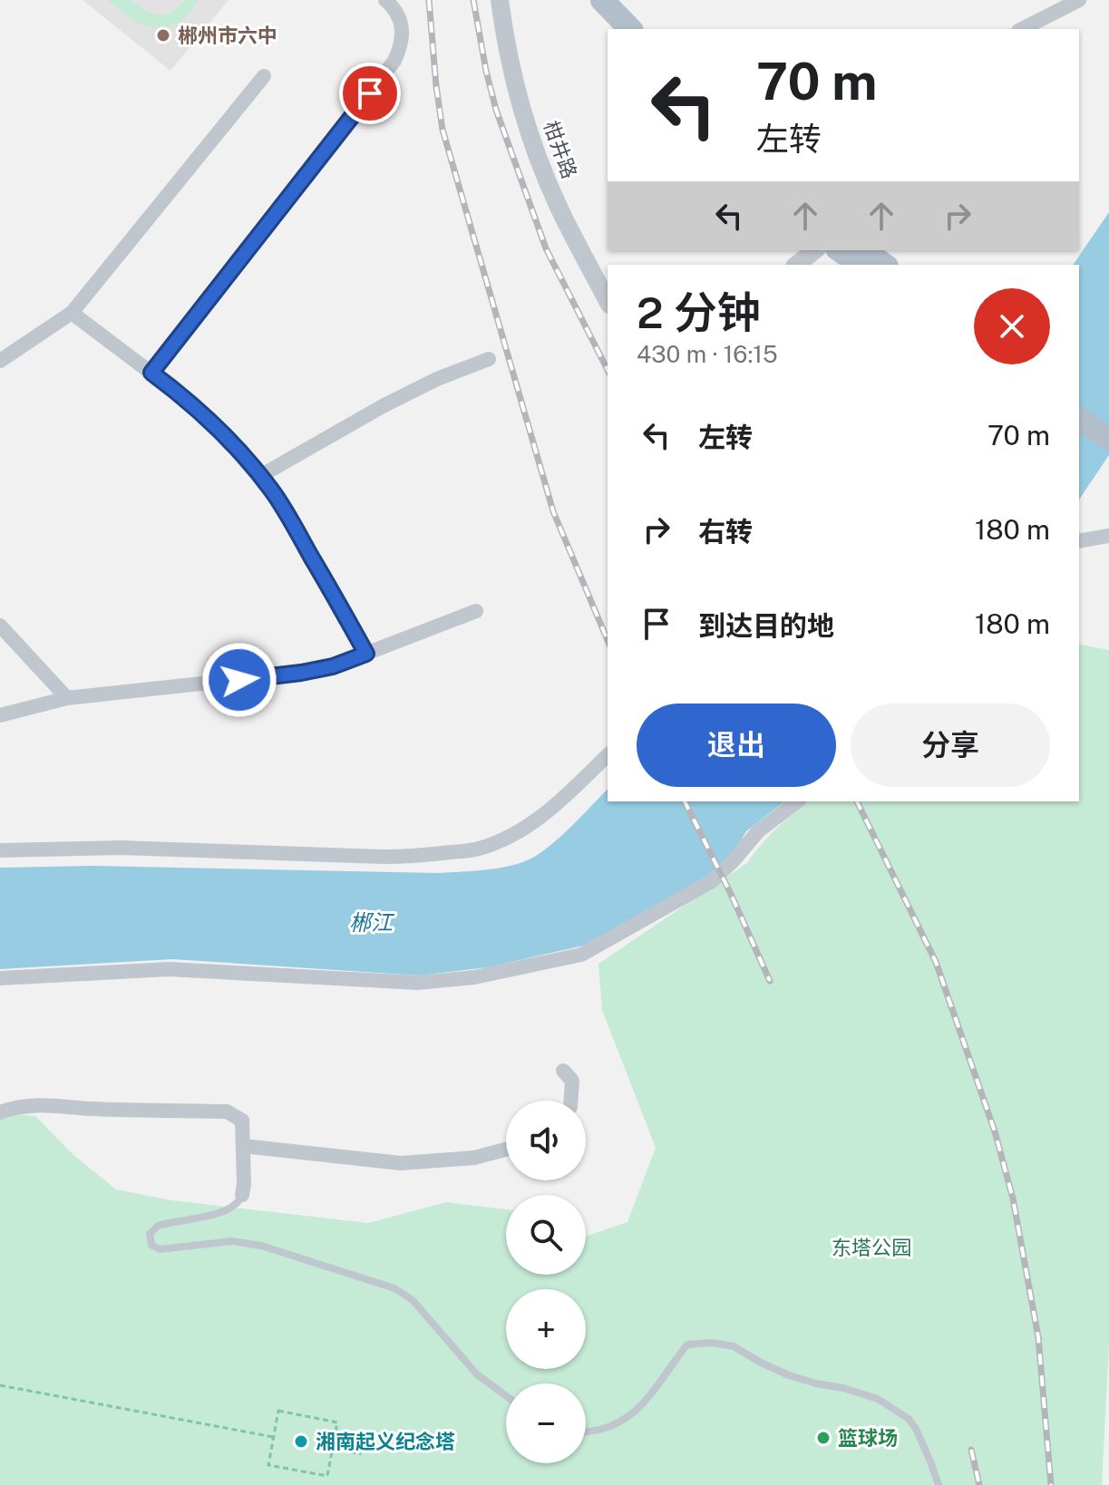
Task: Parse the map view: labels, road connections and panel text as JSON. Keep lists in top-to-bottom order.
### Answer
{
  "streets": {
    "street": ["柑井路"]
  },
  "water": ["郴江"],
  "parks": ["东塔公园"],
  "places": ["郴州市六中", "篮球场", "湘南起义纪念塔"],
  "page": {
    "turn": ["70 m", "左转"],
    "heading": ["2 分钟", "430 m · 16:15"],
    "list": [
      {
        "name": "左转",
        "value": "70 m"
      },
      {
        "name": "右转",
        "value": "180 m"
      },
      {
        "name": "到达目的地",
        "value": "180 m"
      }
    ],
    "buttons": ["退出", "分享"],
    "map_buttons": ["+", "−"]
  }
}
